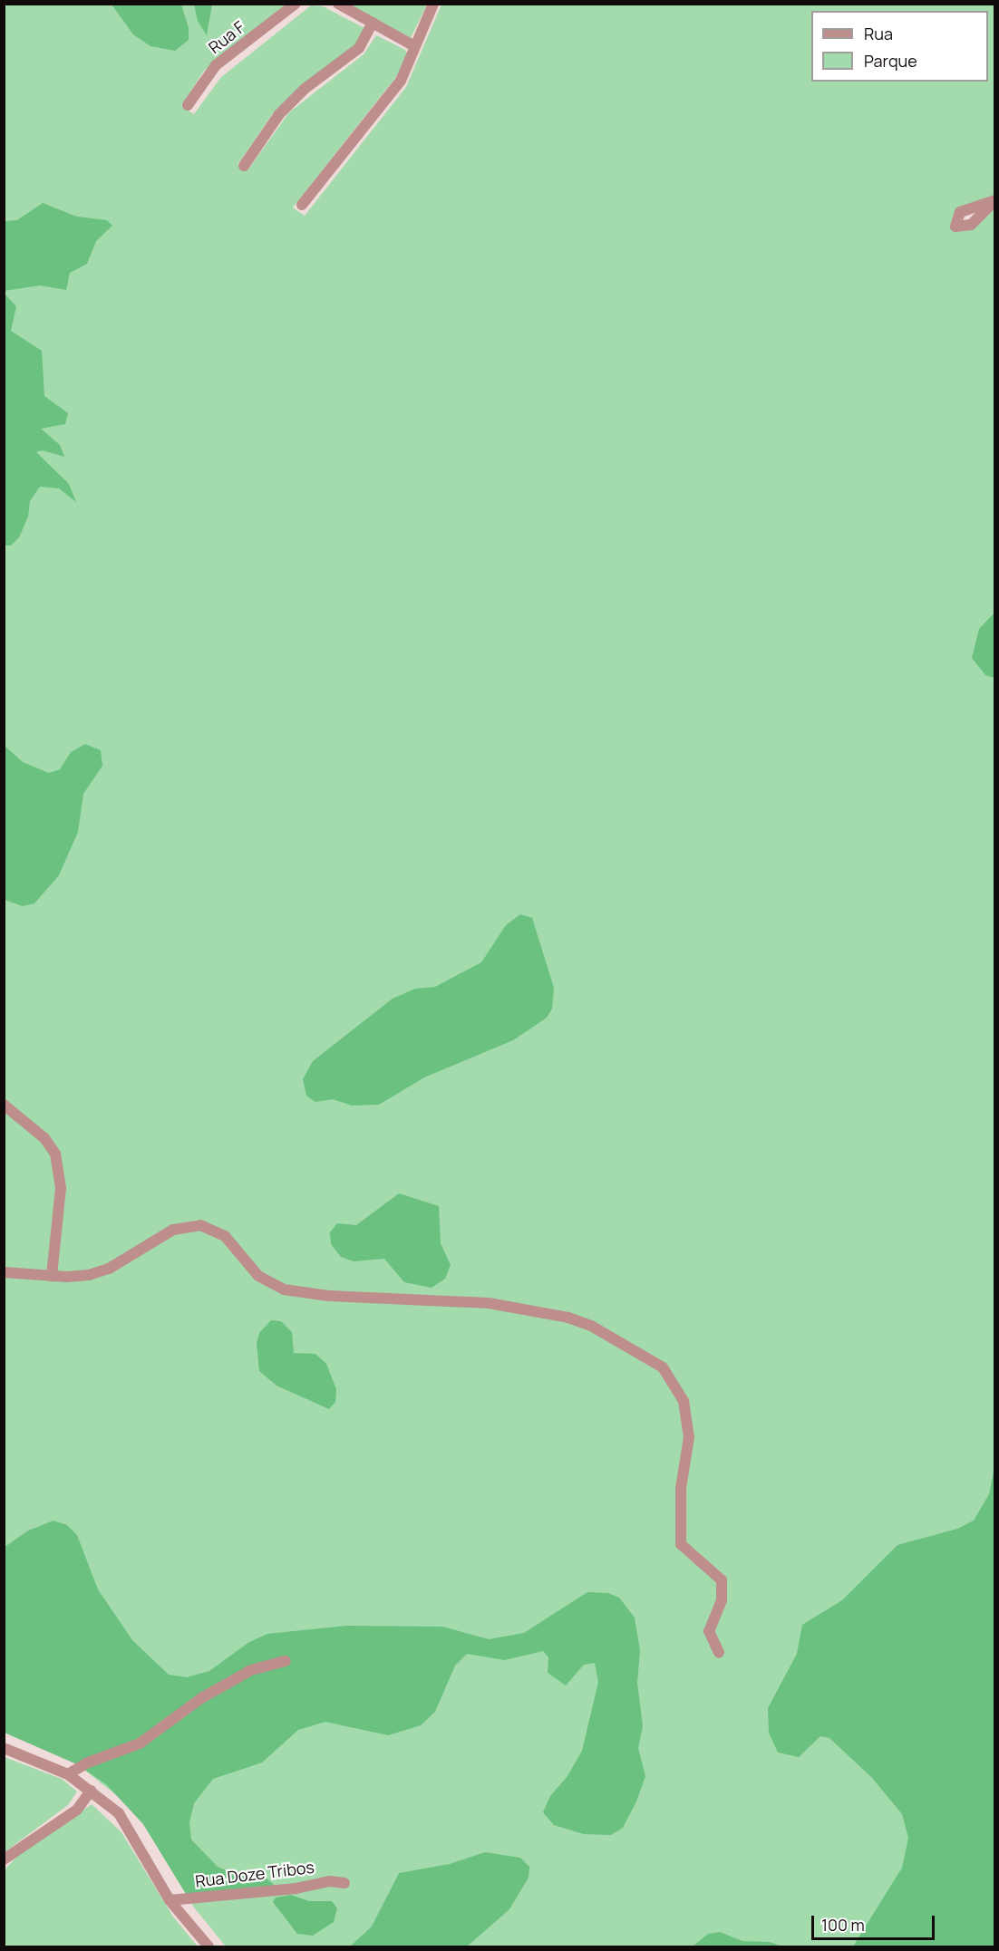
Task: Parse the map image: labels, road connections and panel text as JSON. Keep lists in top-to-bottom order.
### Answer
{
  "streets": {
    "street": ["Rua F", "Rua Doze Tribos"]
  },
  "legend": ["Rua", "Parque"],
  "scale_bar": "100 m"
}
